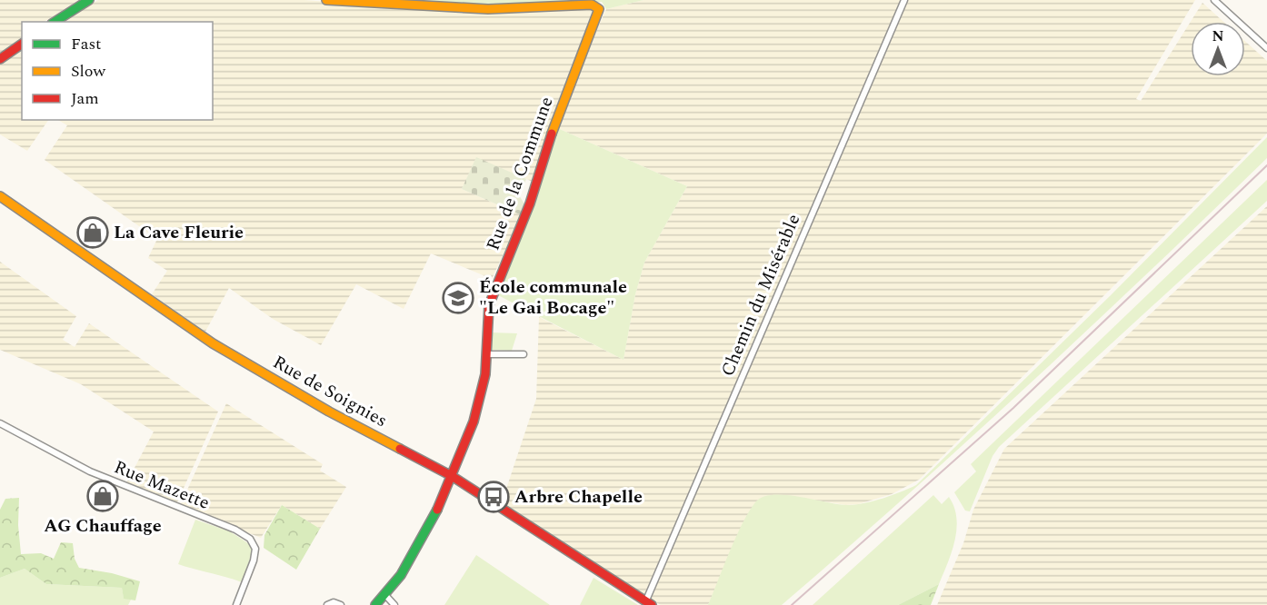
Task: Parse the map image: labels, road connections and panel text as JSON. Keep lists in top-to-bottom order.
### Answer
{
  "streets": {
    "street": [
      "Rue de la Commune",
      "Chemin du Misérable",
      "Rue de Soignies",
      "Rue Mazette"
    ]
  },
  "crossings": [
    ["Rue de la Commune", "Rue de Soignies"],
    ["Chemin du Misérable", "Rue de Soignies"]
  ],
  "places": {
    "shop": ["La Cave Fleurie", "AG Chauffage"],
    "school or university": ["École communale \"Le Gai Bocage\""],
    "bus stop": ["Arbre Chapelle"]
  },
  "legend": ["Fast", "Slow", "Jam"],
  "north": "top"
}
